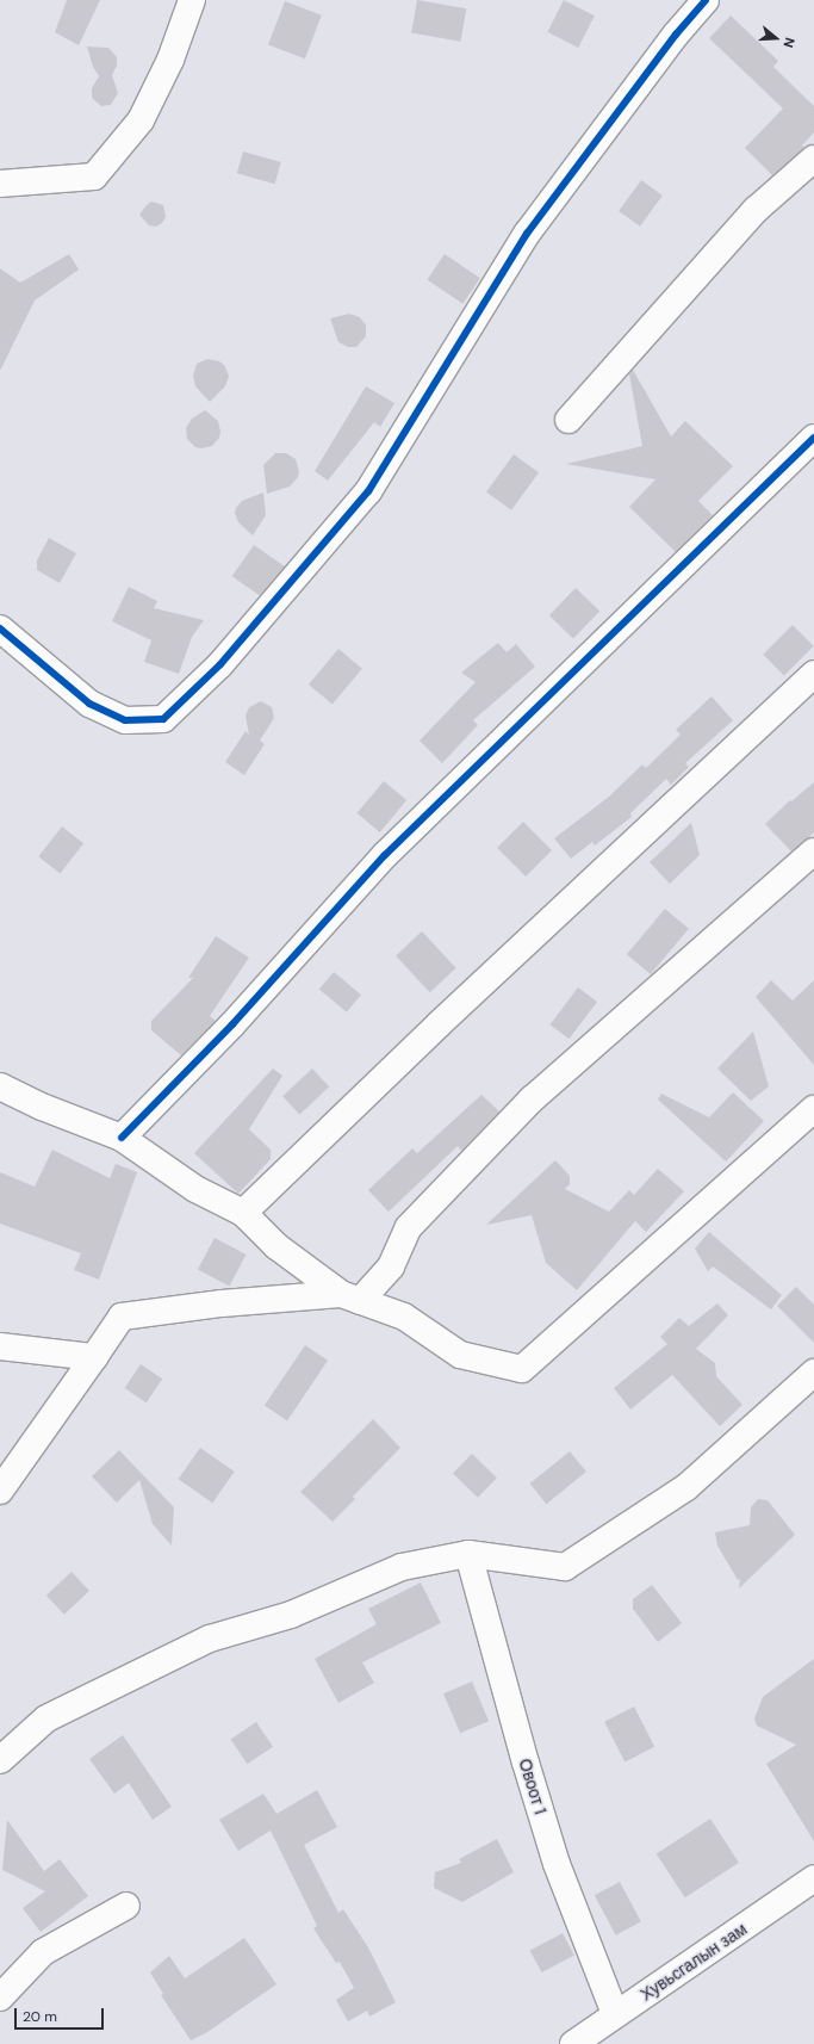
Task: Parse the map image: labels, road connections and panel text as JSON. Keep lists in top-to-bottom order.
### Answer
{
  "streets": {
    "street": ["Овоот 1", "Хувьсгалын зам"]
  },
  "crossings": [
    ["Овоот 1", "Хувьсгалын зам"]
  ],
  "scale_bar": "20 m",
  "north": "right"
}
